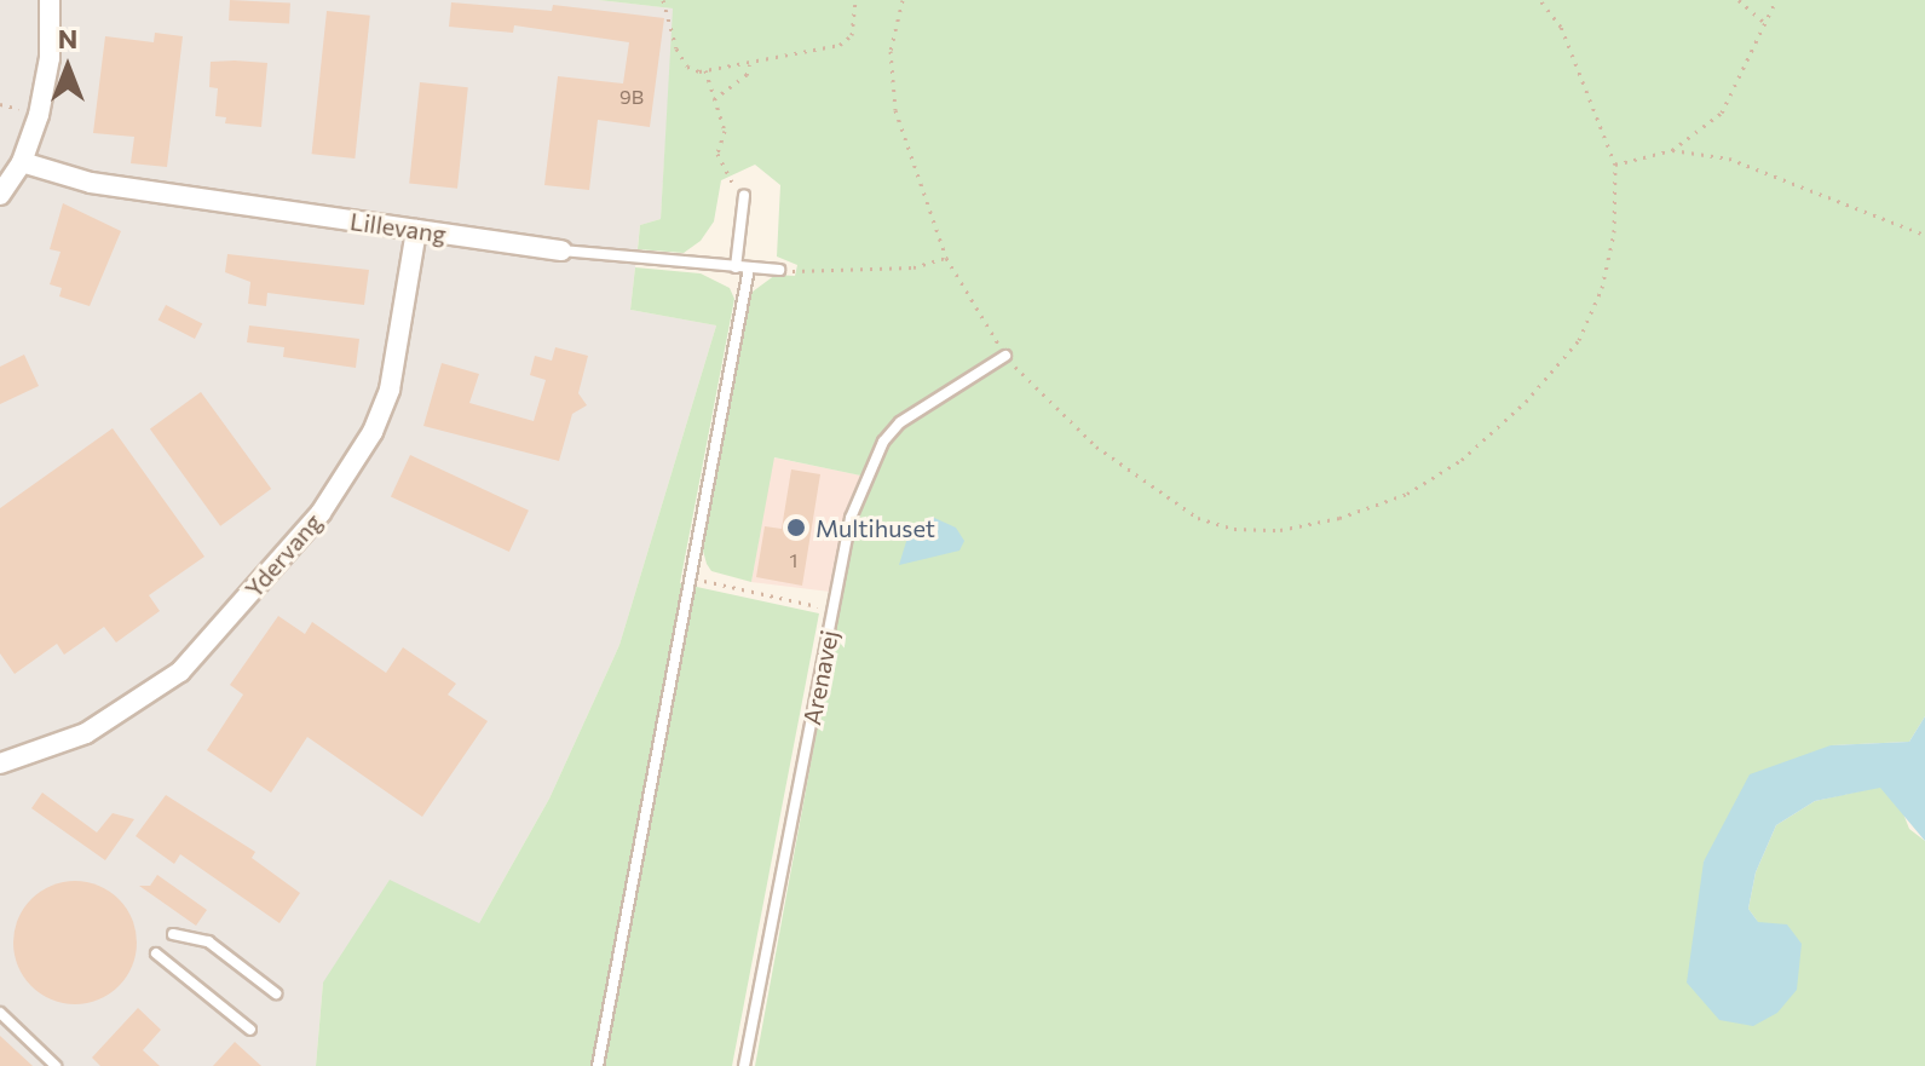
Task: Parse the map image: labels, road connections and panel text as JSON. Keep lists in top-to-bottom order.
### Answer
{
  "streets": {
    "street": ["Lillevang", "Ydervang"],
    "lane": ["Arenavej"]
  },
  "crossings": [
    ["Lillevang", "Ydervang"]
  ],
  "places": ["Multihuset"],
  "house_numbers": ["9B", "1"],
  "north": "top"
}
